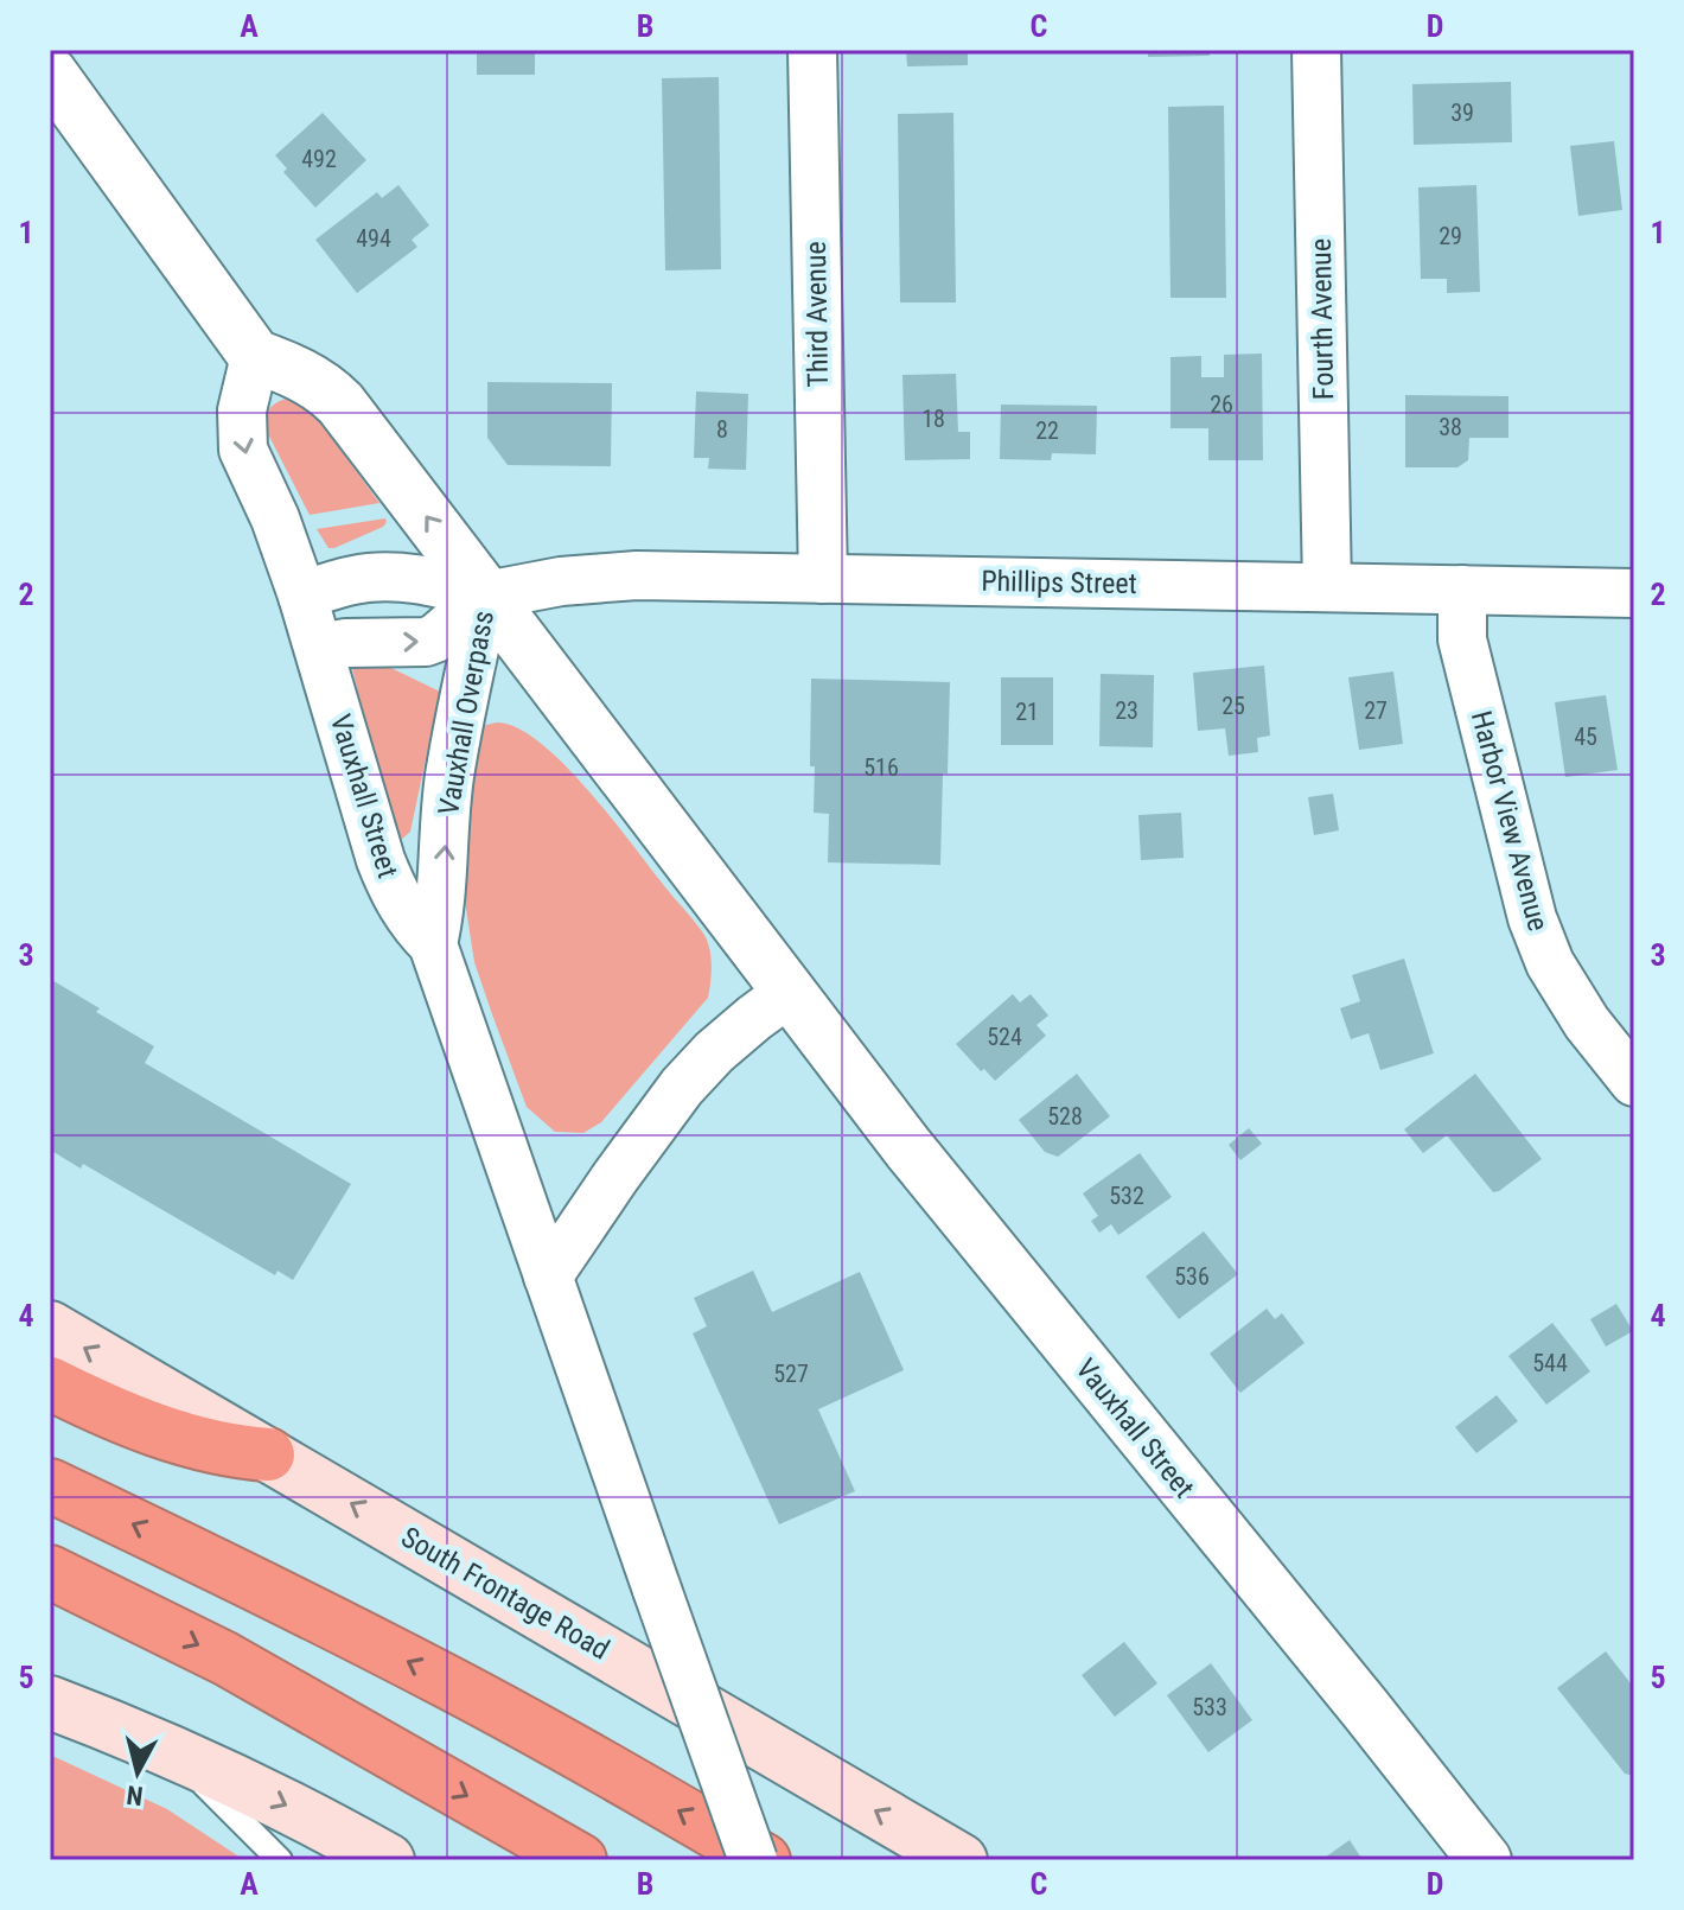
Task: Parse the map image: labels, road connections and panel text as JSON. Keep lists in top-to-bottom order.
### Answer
{
  "streets": {
    "main road": ["South Frontage Road"],
    "street": [
      "Third Avenue",
      "Fourth Avenue",
      "Phillips Street",
      "Vauxhall Overpass",
      "Vauxhall Street",
      "Harbor View Avenue"
    ]
  },
  "crossings": [
    ["Third Avenue", "Phillips Street"],
    ["Fourth Avenue", "Phillips Street"],
    ["Phillips Street", "Vauxhall Overpass"],
    ["Phillips Street", "Vauxhall Street"],
    ["Phillips Street", "Harbor View Avenue"],
    ["Vauxhall Overpass", "Vauxhall Street"]
  ],
  "one_way": ["Vauxhall Overpass"],
  "house_numbers": [
    "39",
    "492",
    "29",
    "494",
    "26",
    "18",
    "38",
    "8",
    "22",
    "25",
    "23",
    "27",
    "21",
    "45",
    "516",
    "524",
    "528",
    "532",
    "536",
    "544",
    "527",
    "533"
  ],
  "north": "bottom",
  "grid": {
    "columns": [
      "A",
      "B",
      "C",
      "D"
    ],
    "rows": [
      "1",
      "2",
      "3",
      "4",
      "5"
    ]
  }
}
